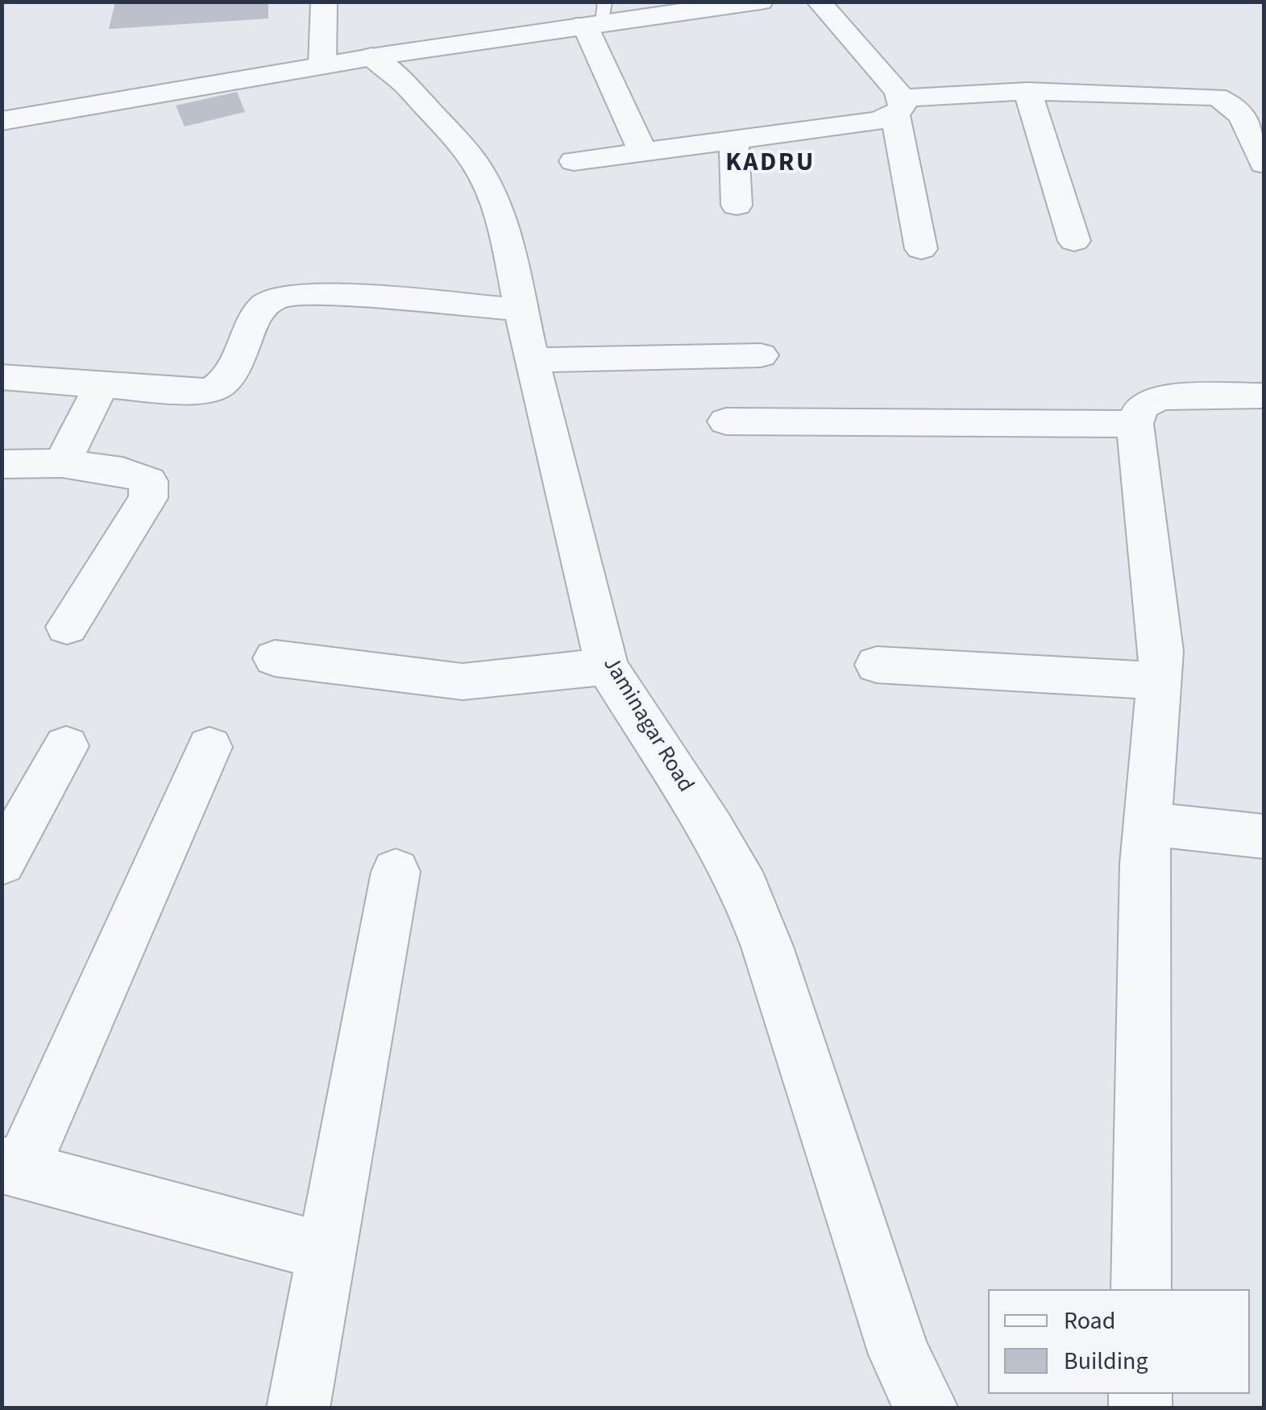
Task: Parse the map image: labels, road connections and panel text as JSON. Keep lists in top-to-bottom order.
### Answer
{
  "streets": {
    "street": ["Jaminagar Road"]
  },
  "districts": ["KADRU"],
  "legend": ["Road", "Building"]
}
